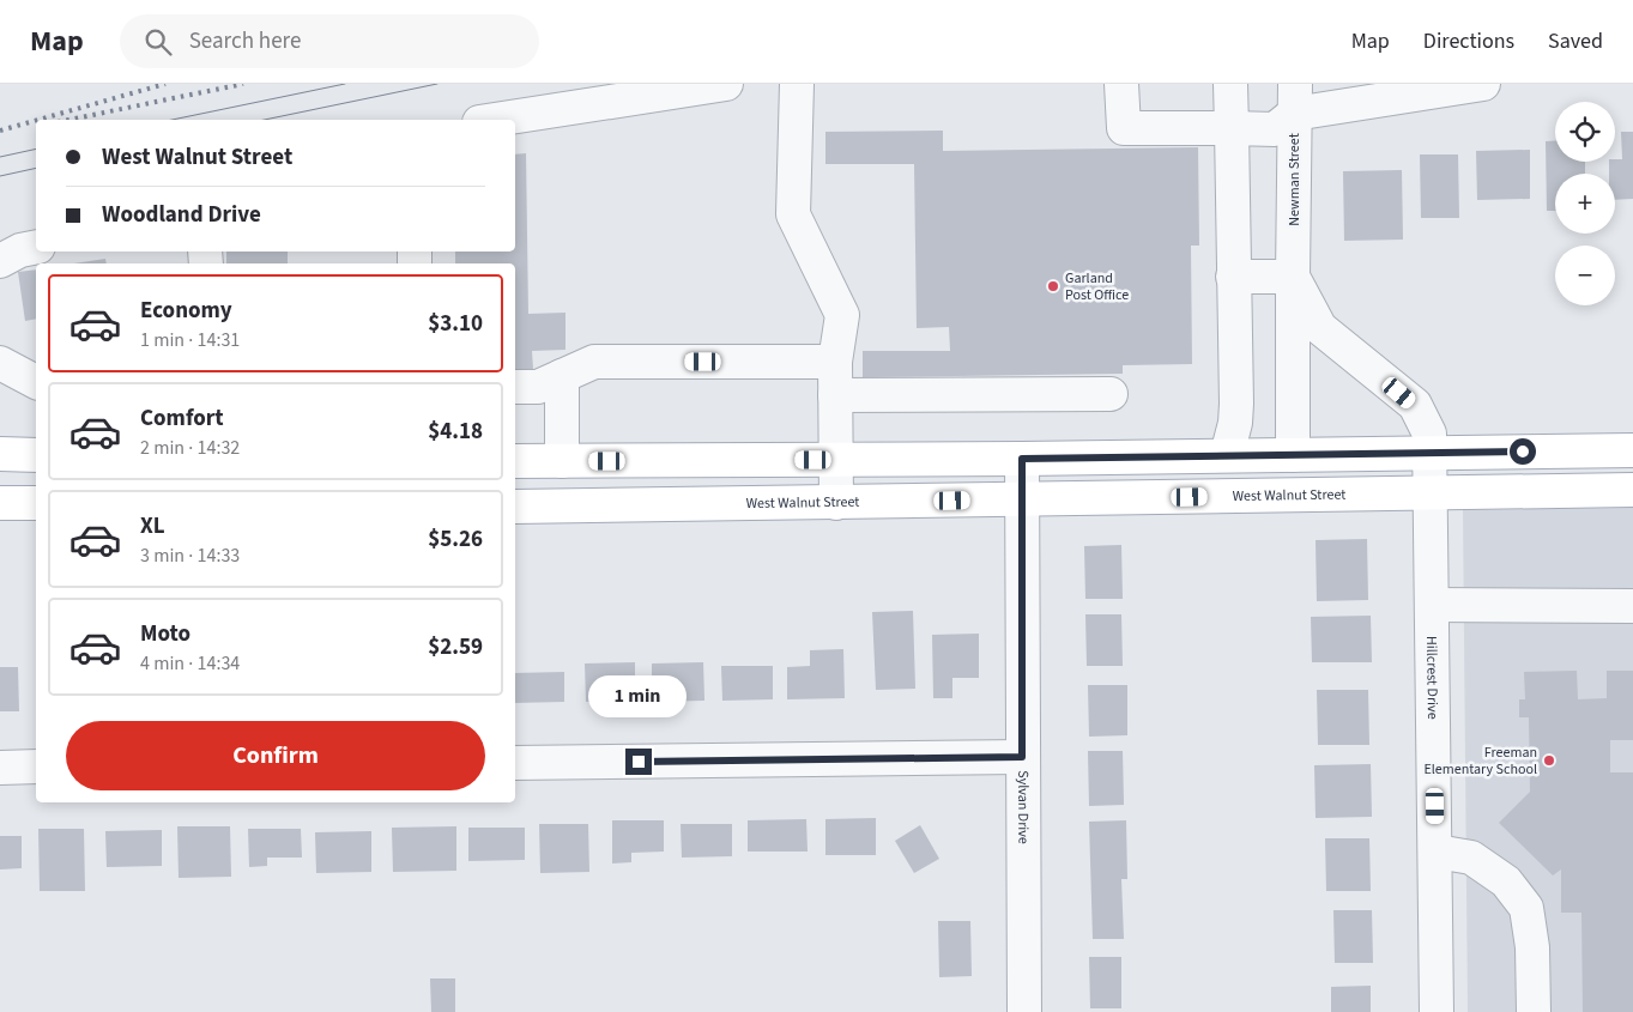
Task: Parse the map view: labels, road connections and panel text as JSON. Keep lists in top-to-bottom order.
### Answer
{
  "streets": {
    "main road": ["West Walnut Street"],
    "street": ["Newman Street", "Hillcrest Drive", "Sylvan Drive"]
  },
  "crossings": [
    ["Newman Street", "Hillcrest Drive"],
    ["West Walnut Street", "Hillcrest Drive"],
    ["West Walnut Street", "Sylvan Drive"]
  ],
  "places": ["Garland Post Office", "Freeman Elementary School"],
  "page": {
    "header": "Map",
    "search": "Search here",
    "nav": ["Map", "Directions", "Saved"],
    "map_buttons": ["+", "−"],
    "banner": ["West Walnut Street", "Woodland Drive"],
    "list": [
      {
        "name": "Economy",
        "note": "1 min · 14:31",
        "value": "$3.10"
      },
      {
        "name": "Comfort",
        "note": "2 min · 14:32",
        "value": "$4.18"
      },
      {
        "name": "XL",
        "note": "3 min · 14:33",
        "value": "$5.26"
      },
      {
        "name": "Moto",
        "note": "4 min · 14:34",
        "value": "$2.59"
      }
    ],
    "bubble": "1 min",
    "buttons": "Confirm"
  }
}
